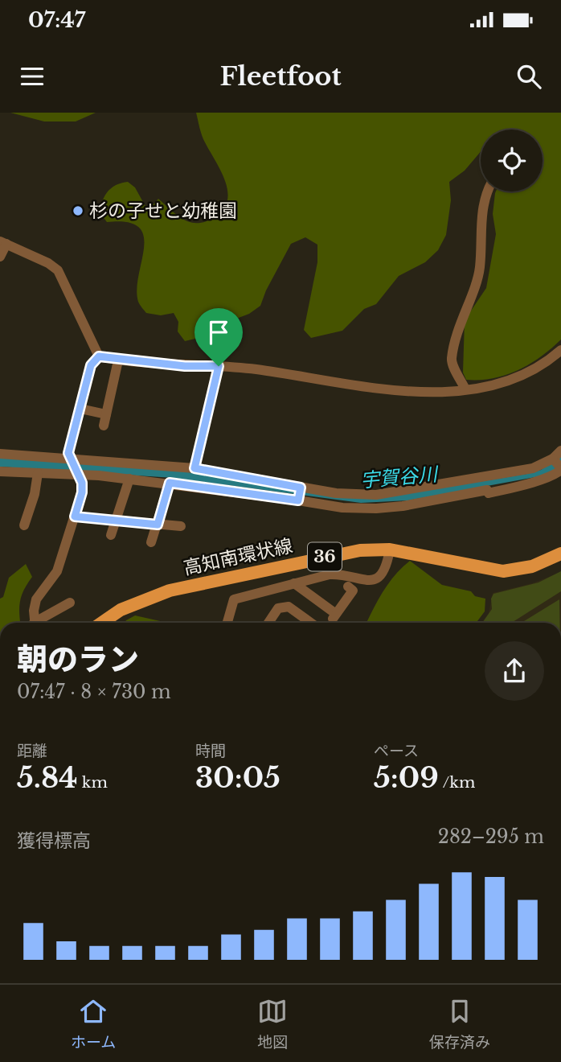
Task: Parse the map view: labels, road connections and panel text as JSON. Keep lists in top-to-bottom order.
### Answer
{
  "streets": {
    "main road": ["高知南環状線", "36"]
  },
  "water": ["宇賀谷川"],
  "places": ["杉の子せと幼稚園"],
  "page": {
    "status": "07:47",
    "header": "Fleetfoot",
    "heading": ["朝のラン", "07:47 · 8 × 730 m"],
    "stats": [
      ["距離", "5.84 km"],
      ["時間", "30:05"],
      ["ペース", "5:09 /km"]
    ],
    "chart": ["獲得標高", "282–295 m"],
    "tabs": ["ホーム", "地図", "保存済み"]
  }
}
